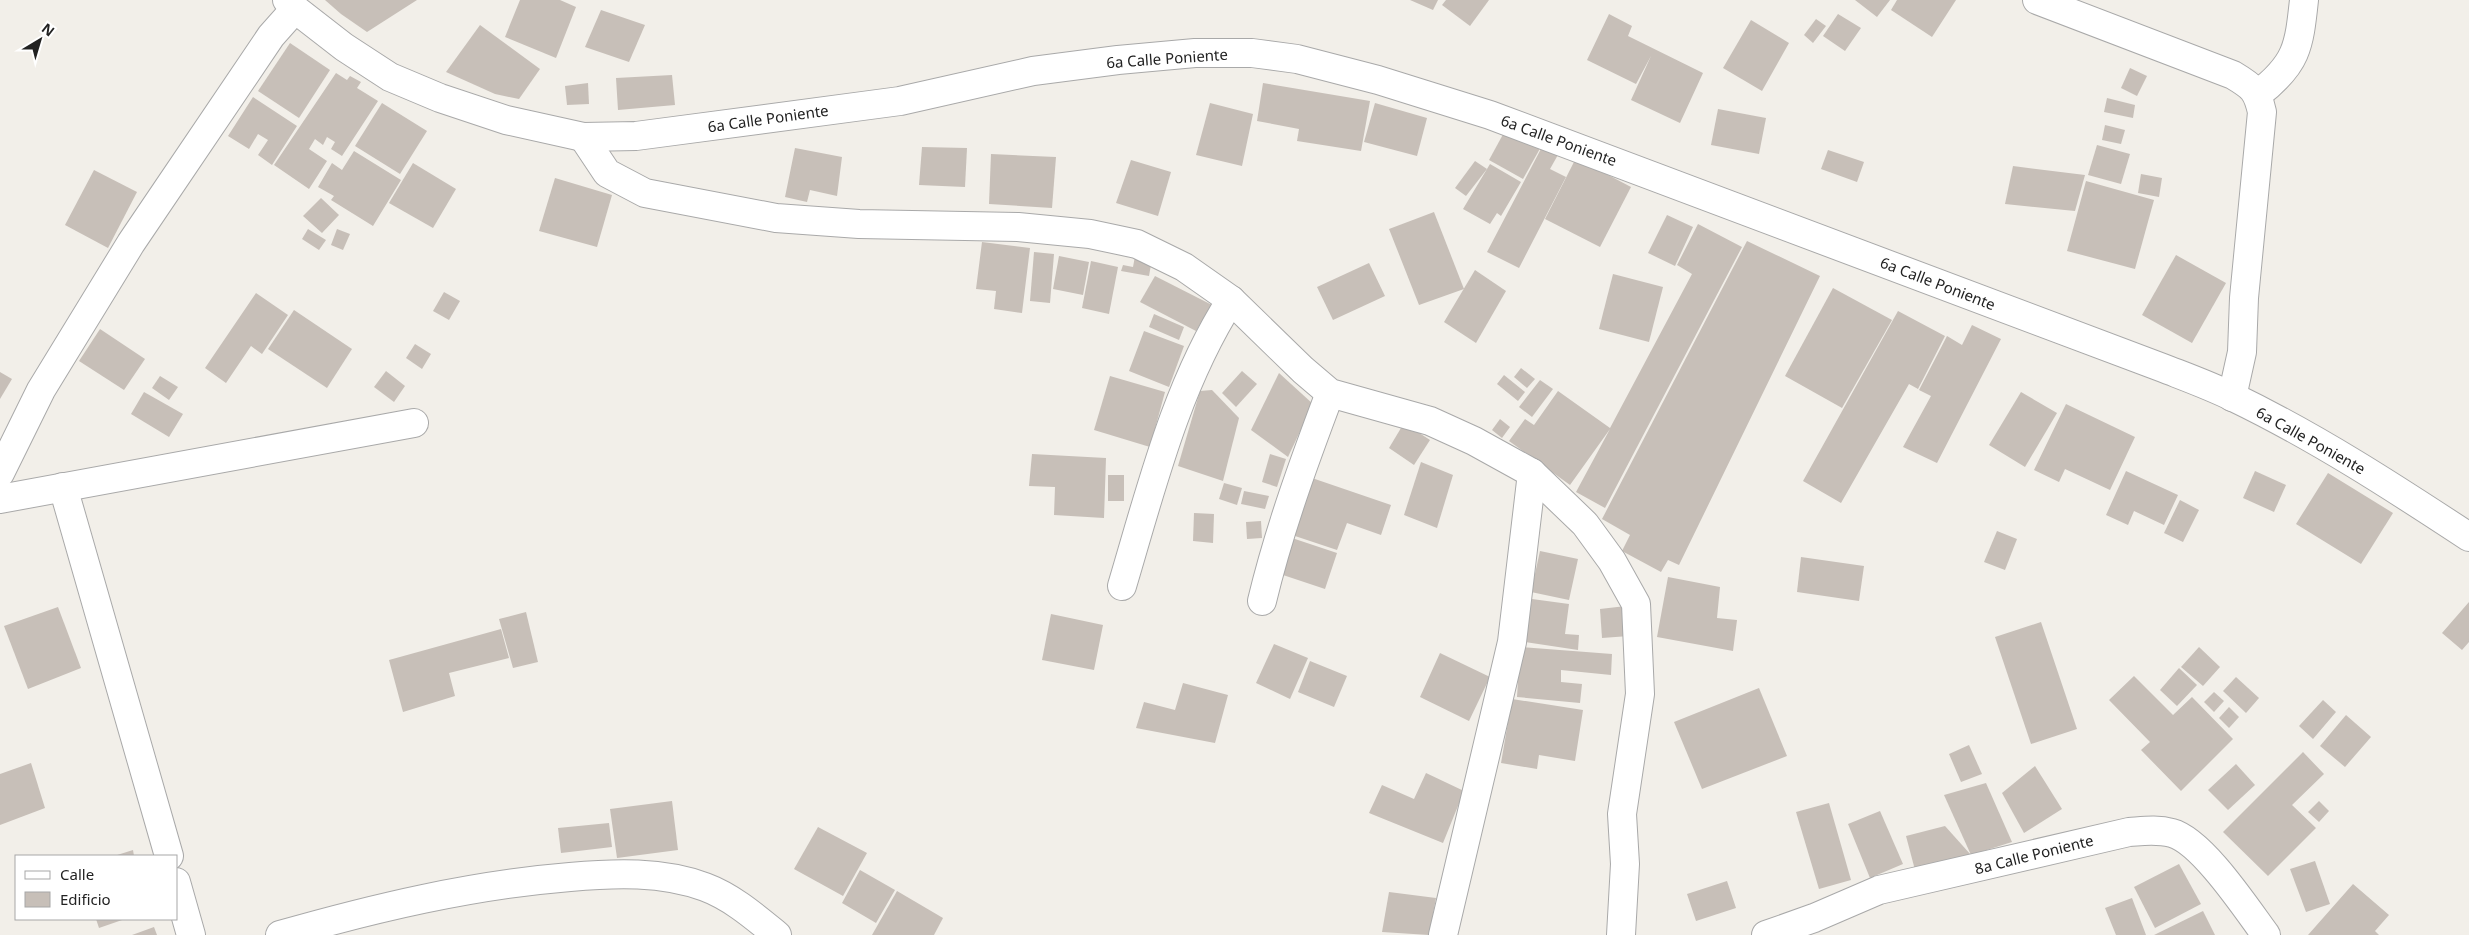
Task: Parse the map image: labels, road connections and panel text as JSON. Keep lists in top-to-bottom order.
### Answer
{
  "streets": {
    "street": ["6a Calle Poniente", "8a Calle Poniente"]
  },
  "legend": ["Calle", "Edificio"],
  "north": "top right"
}
